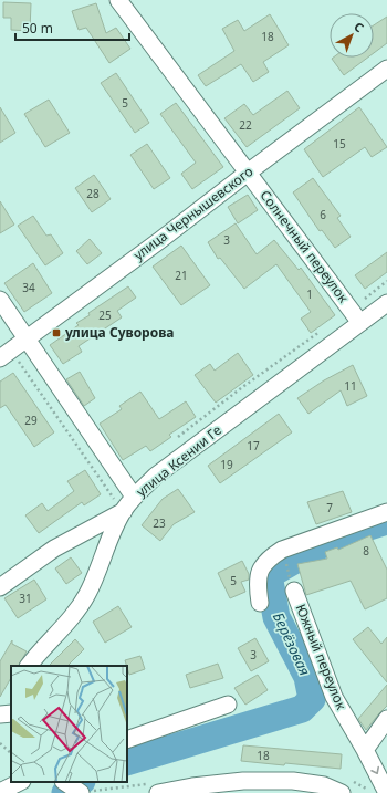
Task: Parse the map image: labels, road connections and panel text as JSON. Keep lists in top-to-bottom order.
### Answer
{
  "streets": {
    "street": [
      "улица Чернышевского",
      "Солнечный переулок",
      "улица Ксении Ге",
      "Южный переулок"
    ]
  },
  "crossings": [
    ["улица Чернышевского", "Солнечный переулок"],
    ["Солнечный переулок", "улица Ксении Ге"]
  ],
  "water": ["Берёзовая"],
  "places": {
    "transit": ["улица Суворова"]
  },
  "house_numbers": [
    "18",
    "5",
    "22",
    "15",
    "28",
    "6",
    "3",
    "21",
    "34",
    "1",
    "25",
    "11",
    "29",
    "17",
    "19",
    "7",
    "23",
    "8",
    "5",
    "31",
    "3",
    "18"
  ],
  "scale_bar": "50 m",
  "north": "top right"
}
